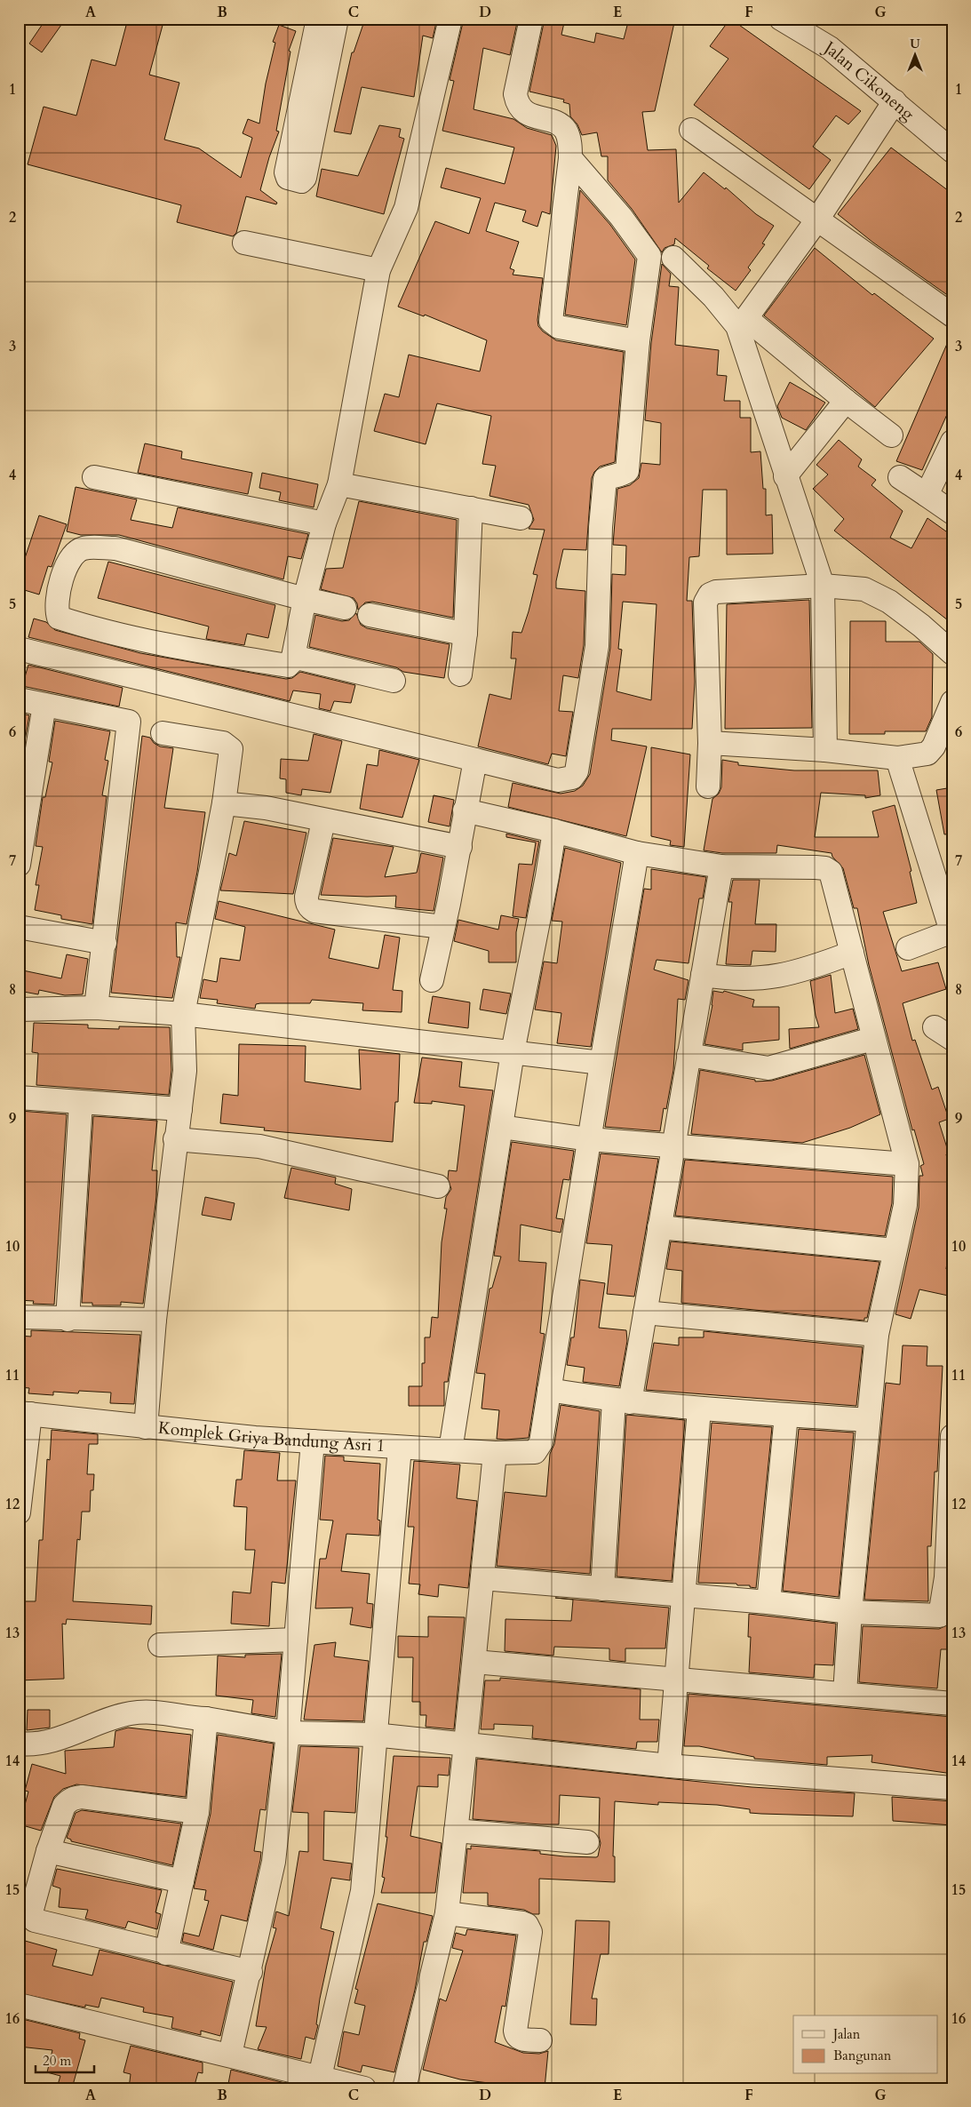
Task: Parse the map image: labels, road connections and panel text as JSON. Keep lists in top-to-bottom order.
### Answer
{
  "streets": {
    "street": ["Jalan Cikoneng", "Komplek Griya Bandung Asri 1"]
  },
  "legend": ["Jalan", "Bangunan"],
  "scale_bar": "20 m",
  "north": "top",
  "grid": {
    "columns": [
      "A",
      "B",
      "C",
      "D",
      "E",
      "F",
      "G"
    ],
    "rows": [
      "1",
      "2",
      "3",
      "4",
      "5",
      "6",
      "7",
      "8",
      "9",
      "10",
      "11",
      "12",
      "13",
      "14",
      "15",
      "16"
    ]
  }
}
